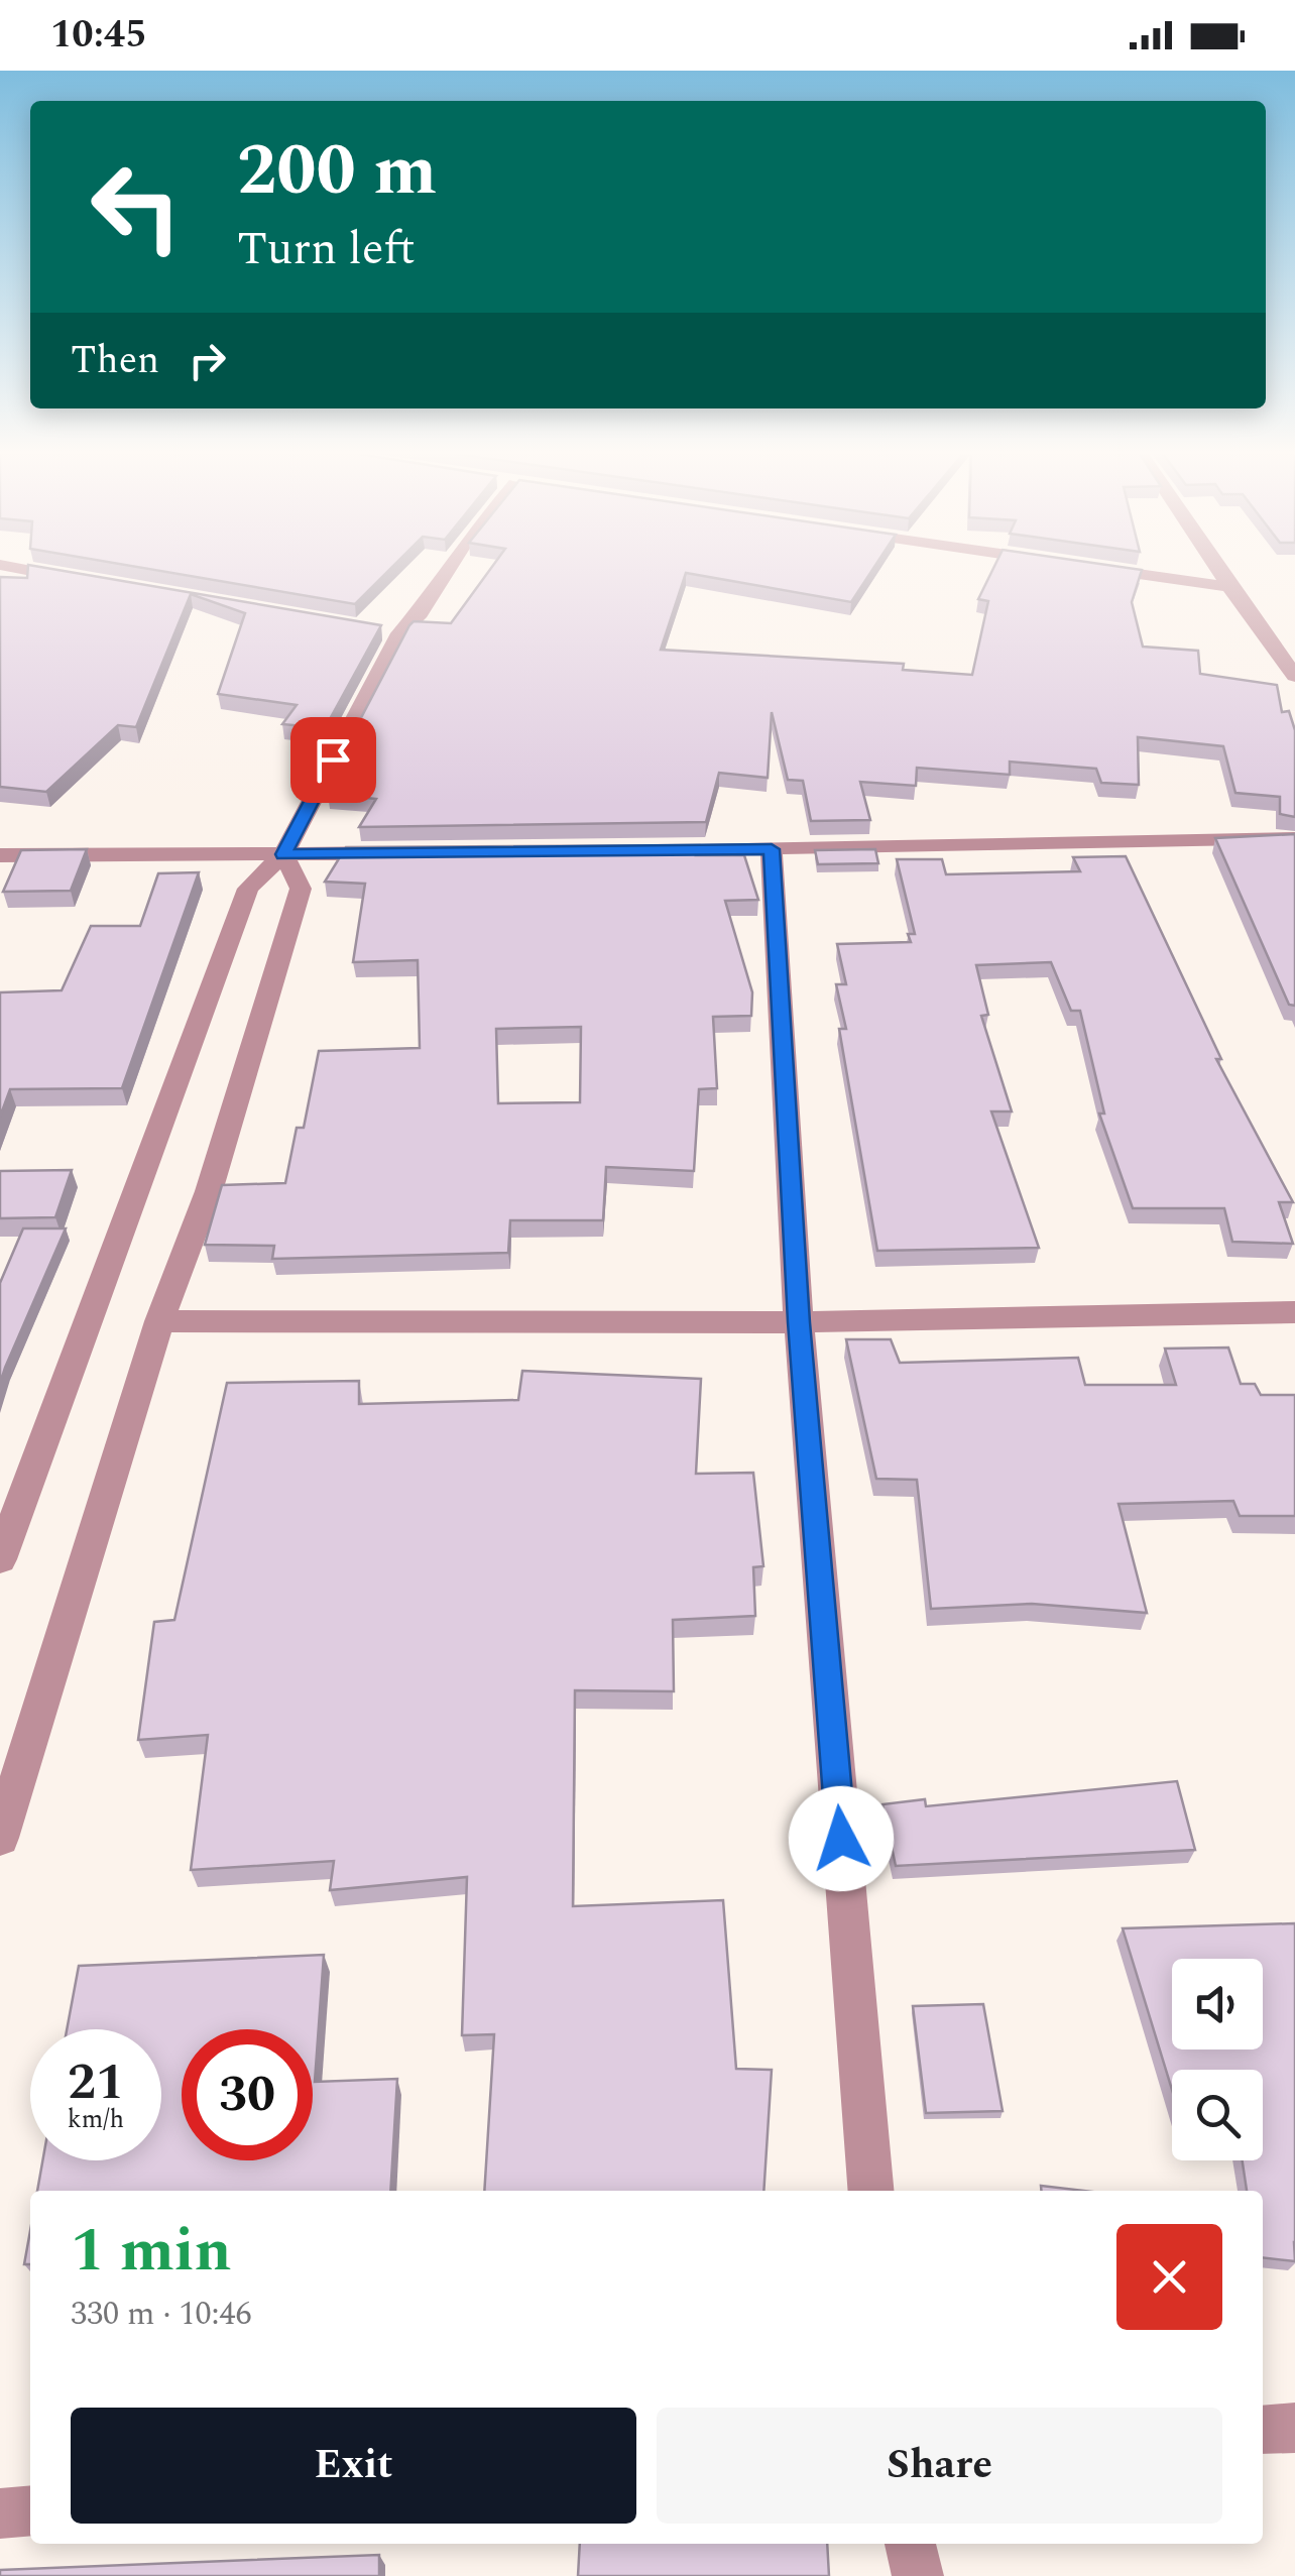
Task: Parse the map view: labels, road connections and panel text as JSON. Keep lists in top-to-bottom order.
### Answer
{
  "page": {
    "status": "10:45",
    "turn": ["200 m", "Turn left"],
    "then": "Then",
    "speed": "21 km/h",
    "limit": "30",
    "heading": ["1 min", "330 m · 10:46"],
    "buttons": ["Exit", "Share"]
  }
}
